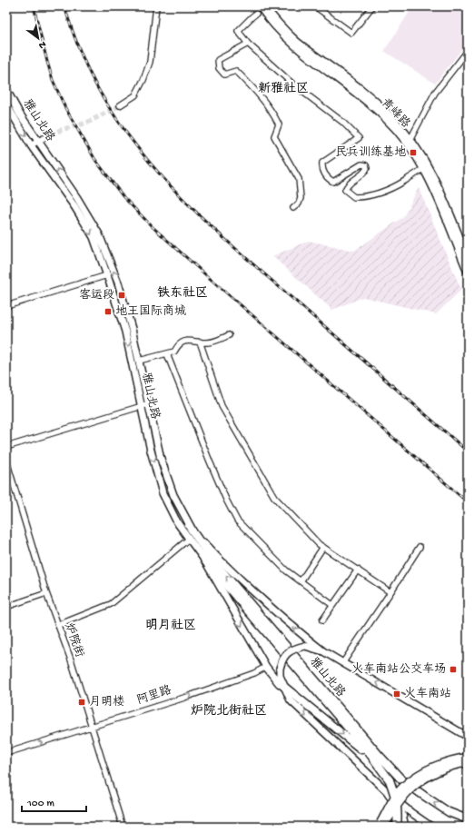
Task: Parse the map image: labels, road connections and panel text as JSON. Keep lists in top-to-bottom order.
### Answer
{
  "streets": {
    "highway": ["雅山北路"],
    "main road": ["青峰路"],
    "street": ["炉院街", "阿里路"]
  },
  "crossings": [
    ["雅山北路", "阿里路"],
    ["炉院街", "阿里路"]
  ],
  "one_way": ["阿里路"],
  "districts": [
    "新雅社区",
    "铁东社区",
    "明月社区",
    "炉院北街社区"
  ],
  "places": {
    "transit": [
      "民兵训练基地",
      "客运段",
      "地王国际商城",
      "火车南站公交车场",
      "火车南站",
      "月明楼"
    ]
  },
  "scale_bar": "100 m",
  "north": "bottom right"
}
